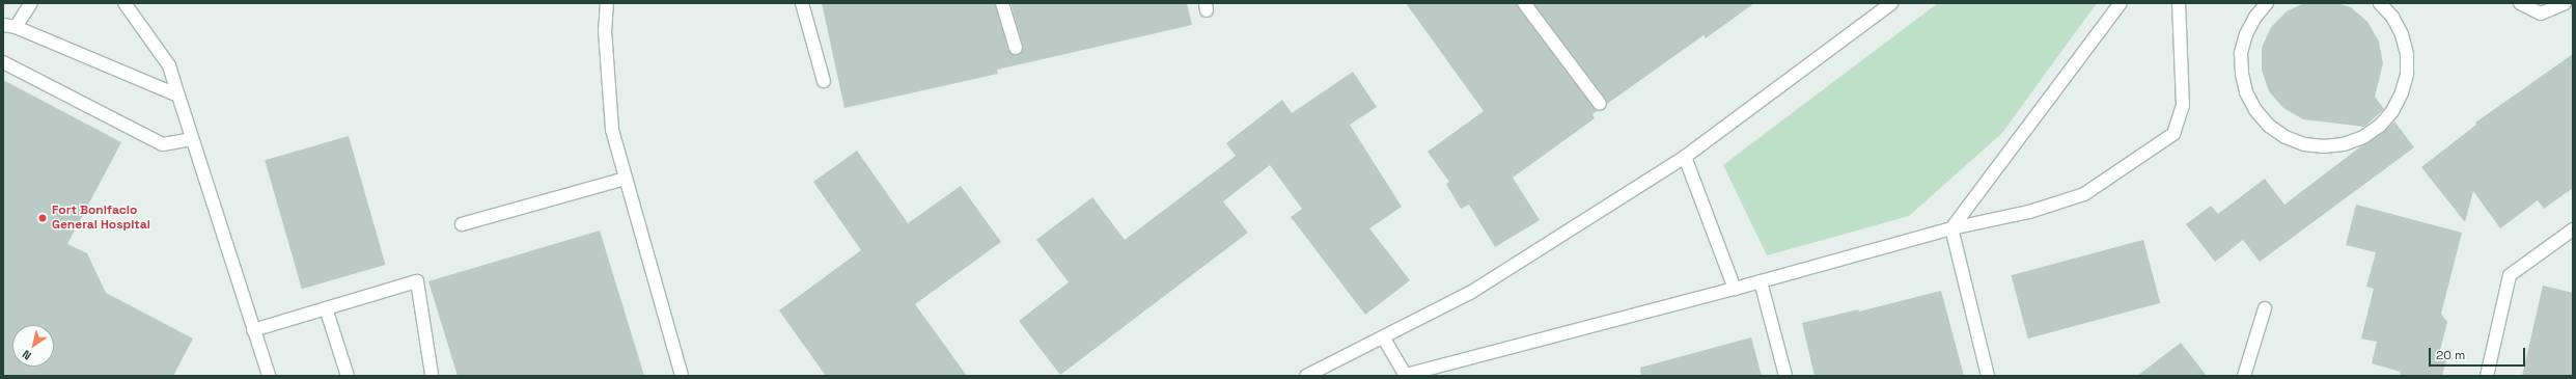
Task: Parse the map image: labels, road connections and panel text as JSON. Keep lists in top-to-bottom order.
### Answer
{
  "places": ["Fort Bonifacio General Hospital"],
  "scale_bar": "20 m",
  "north": "bottom left"
}
